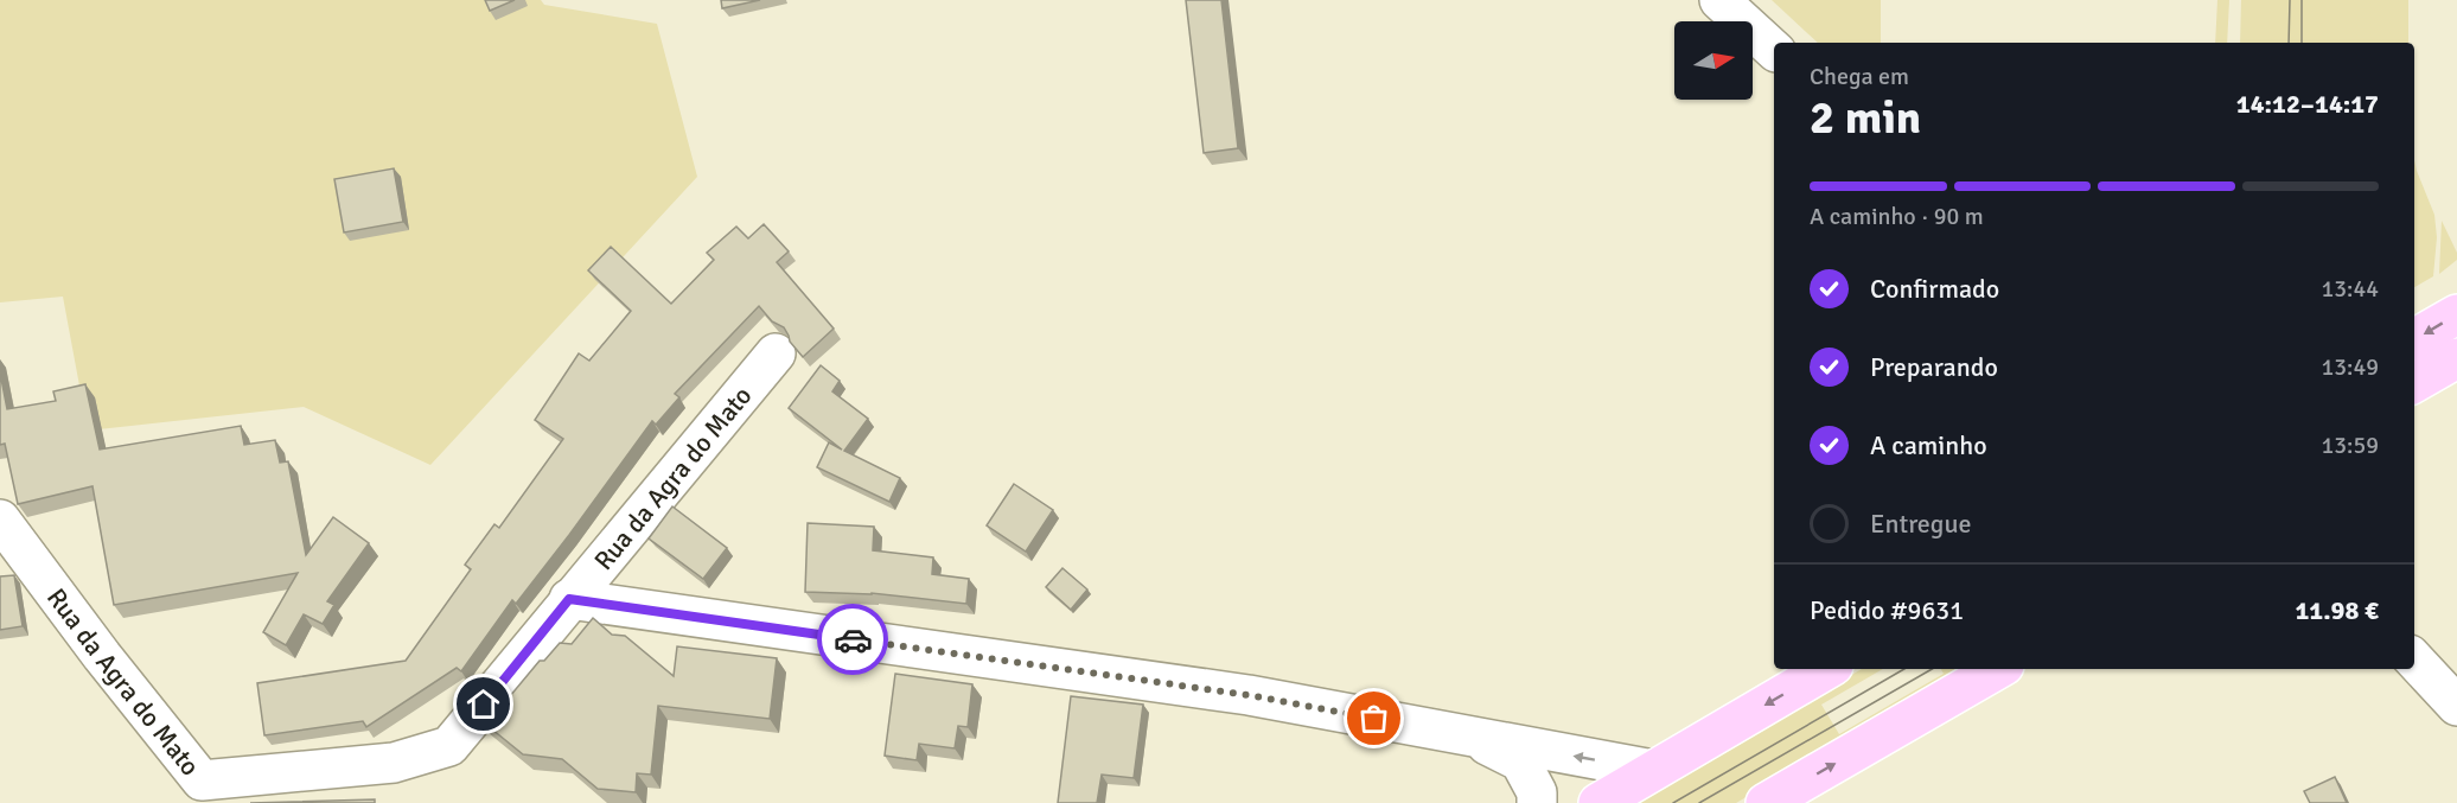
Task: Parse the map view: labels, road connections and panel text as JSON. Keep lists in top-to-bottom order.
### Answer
{
  "streets": {
    "street": ["Rua da Agra do Mato"]
  },
  "north": "right",
  "page": {
    "heading": ["2 min", "Chega em", "14:12–14:17"],
    "panel": ["Pedido #9631", "11.98 €"],
    "bar": "A caminho · 90 m",
    "list": [
      ["Confirmado", "13:44"],
      ["Preparando", "13:49"],
      ["A caminho", "13:59"],
      "Entregue"
    ]
  }
}
